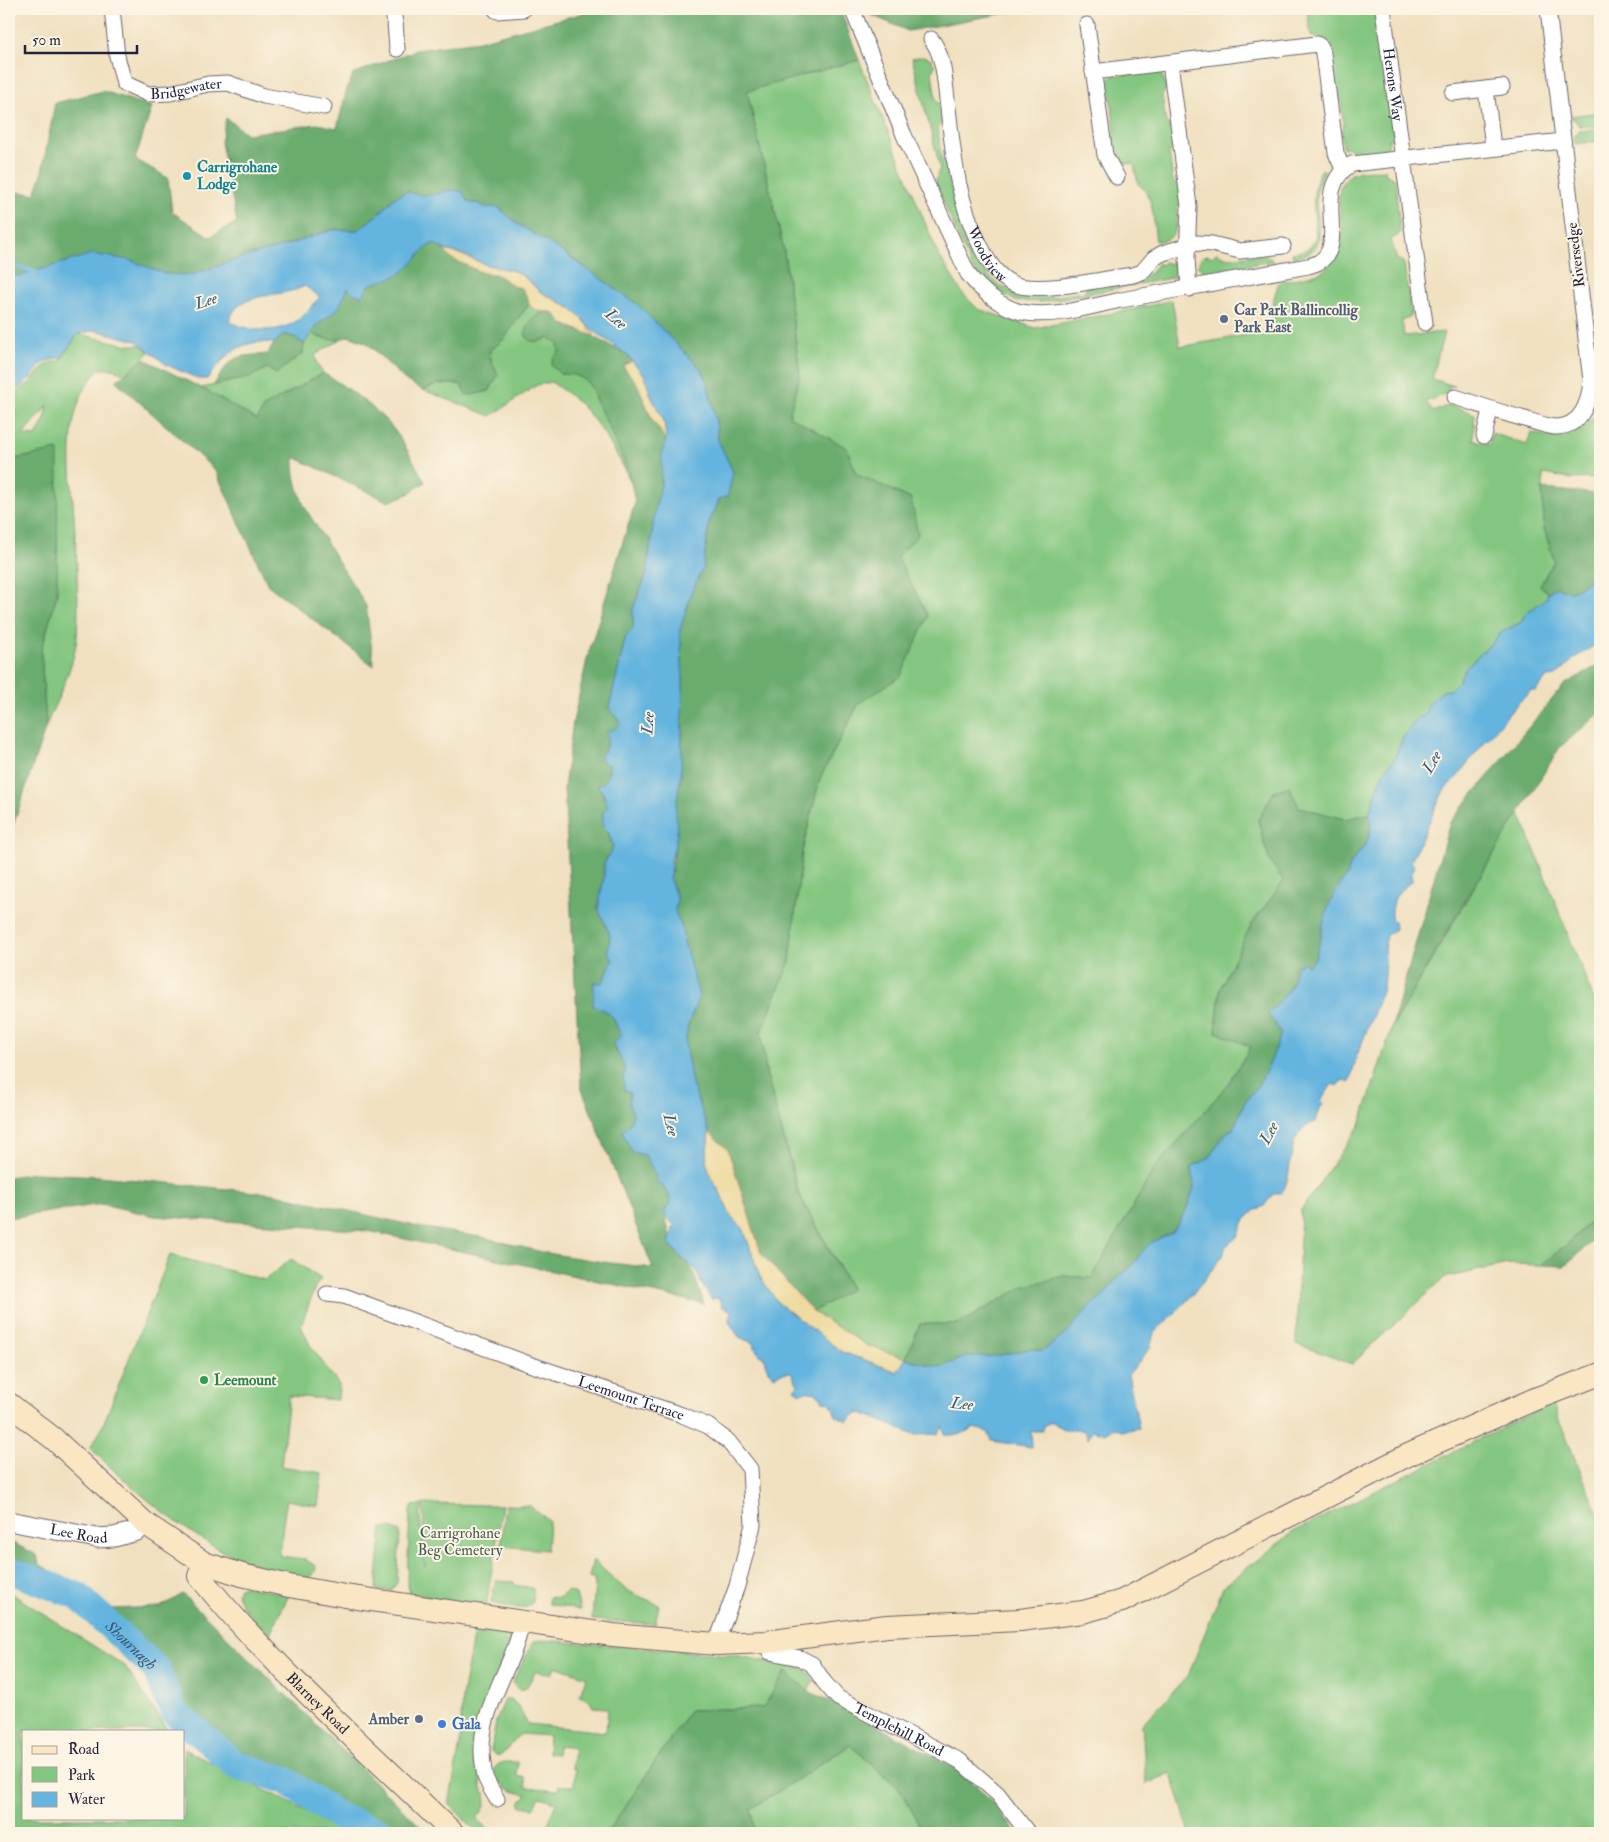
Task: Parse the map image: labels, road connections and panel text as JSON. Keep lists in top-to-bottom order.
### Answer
{
  "streets": {
    "main road": ["Blarney Road"],
    "street": [
      "Herons Way",
      "Bridgewater",
      "Woodview",
      "Riversedge",
      "Leemount Terrace",
      "Lee Road",
      "Templehill Road"
    ]
  },
  "water": ["Lee", "Shournagh"],
  "parks": ["Carrigrohane Beg Cemetery"],
  "places": [
    "Carrigrohane Lodge",
    "Car Park Ballincollig Park East",
    "Leemount",
    "Amber",
    "Gala"
  ],
  "legend": ["Road", "Park", "Water"],
  "scale_bar": "50 m"
}
